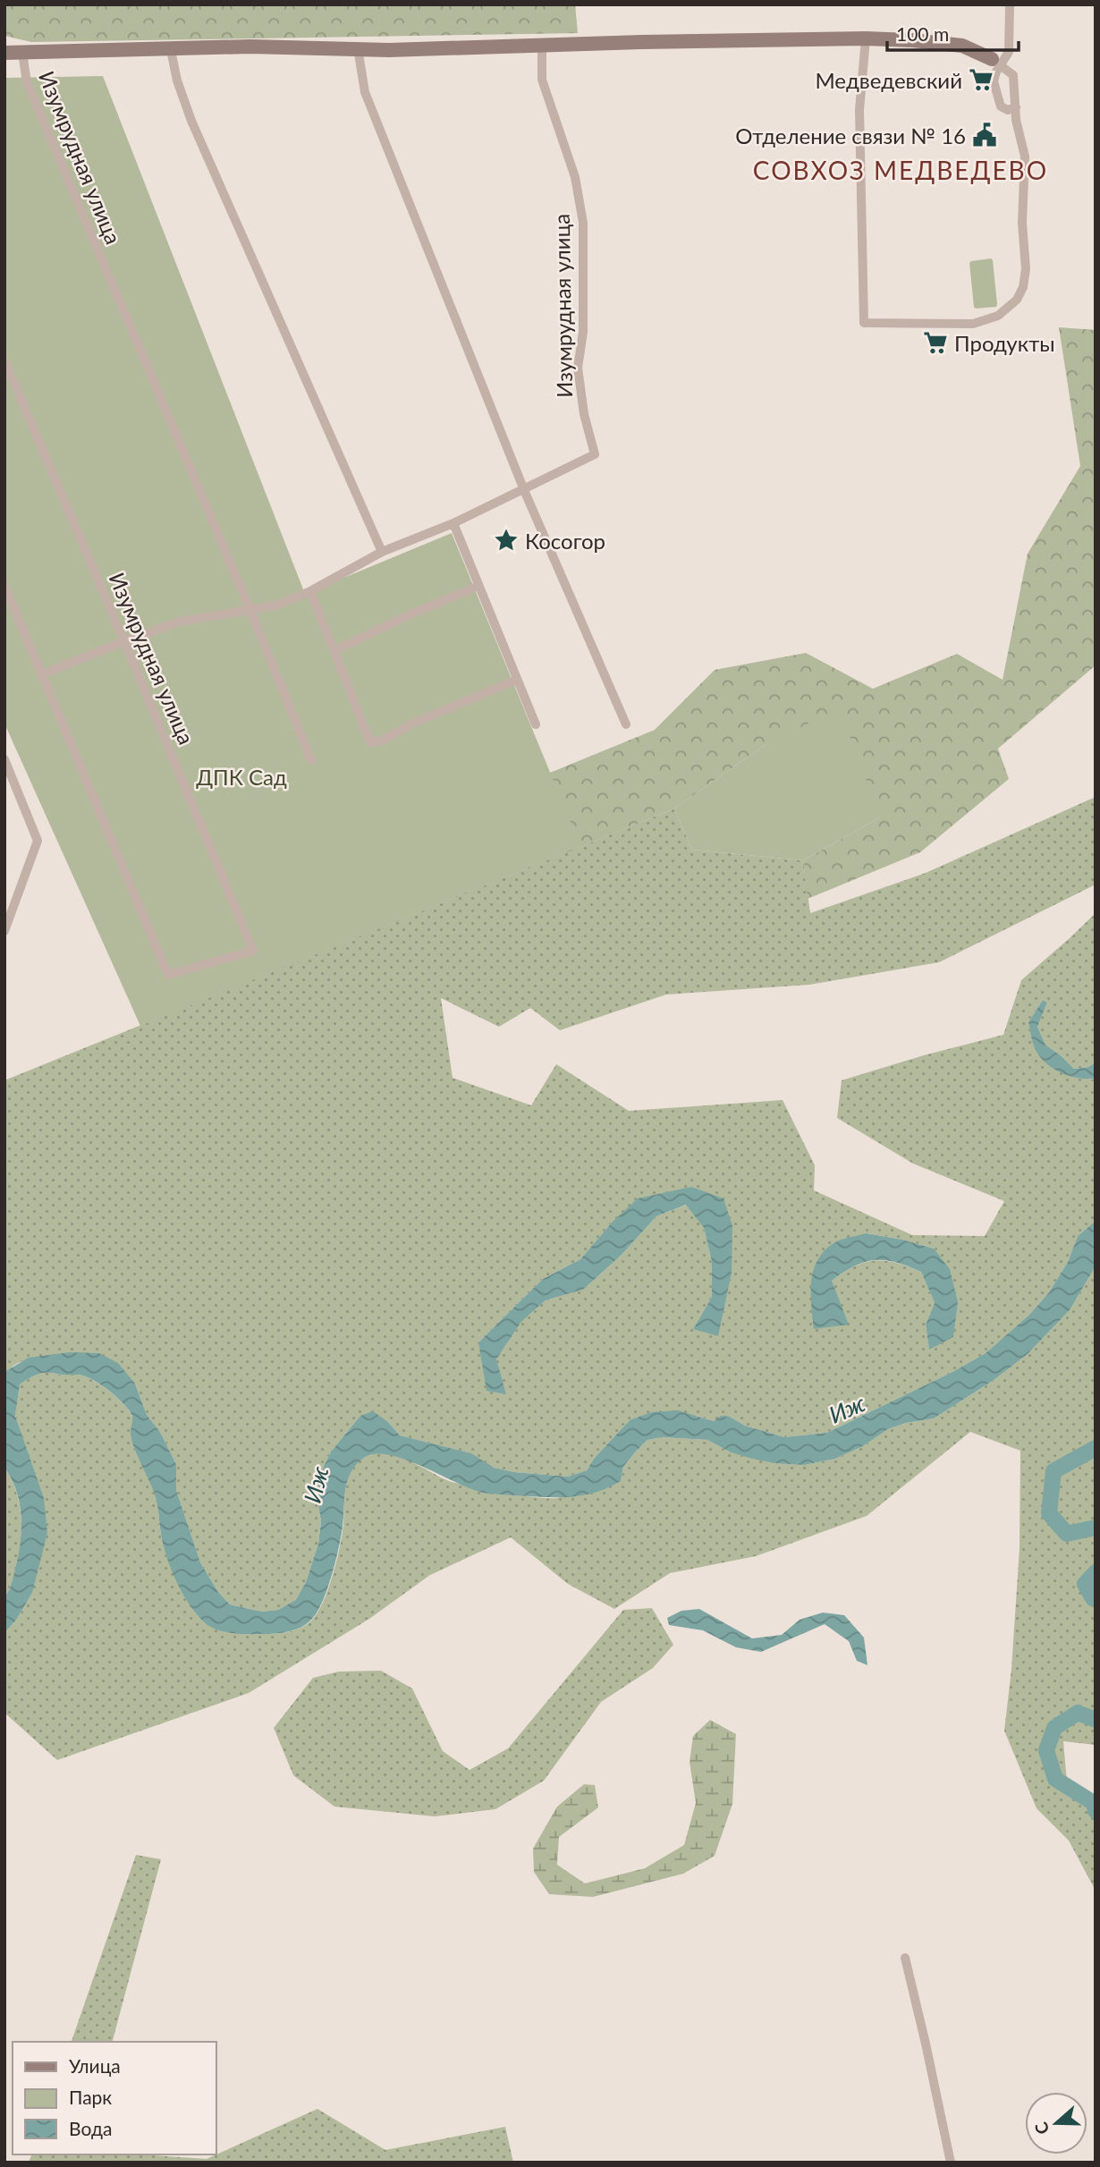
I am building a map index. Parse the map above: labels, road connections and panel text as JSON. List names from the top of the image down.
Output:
{
  "streets": {
    "street": ["Изумрудная улица"]
  },
  "districts": ["СОВХОЗ МЕДВЕДЕВО"],
  "water": ["Иж"],
  "parks": ["ДПК Сад"],
  "places": {
    "supermarket": ["Медведевский", "Продукты"],
    "public building": ["Отделение связи № 16"],
    "place": ["Косогор"]
  },
  "legend": ["Улица", "Парк", "Вода"],
  "scale_bar": "100 m",
  "north": "left"
}
